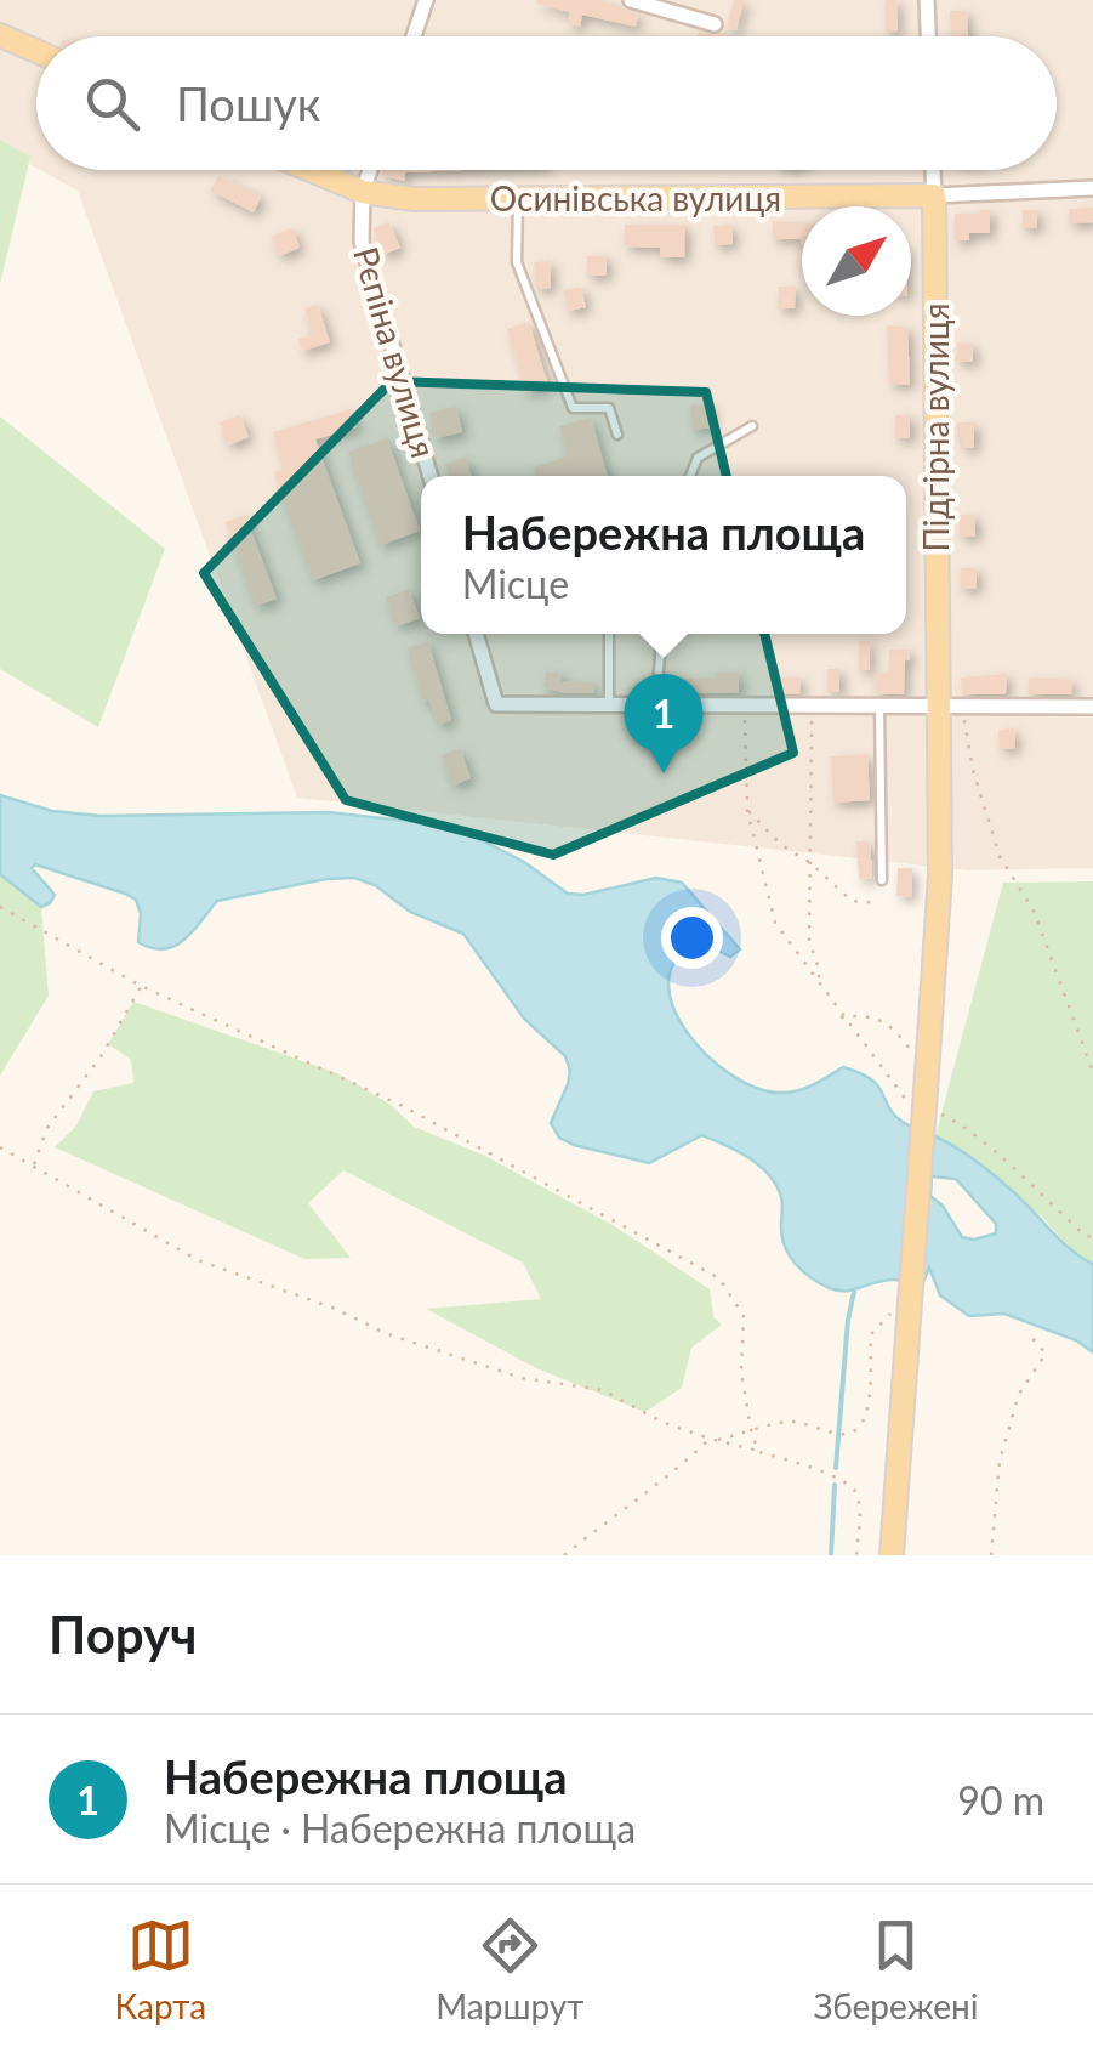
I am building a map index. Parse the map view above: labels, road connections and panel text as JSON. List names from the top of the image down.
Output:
{
  "streets": {
    "main road": ["Осинівська вулиця", "Підгірна вулиця"],
    "street": ["Рєпіна вулиця"]
  },
  "crossings": [
    ["Осинівська вулиця", "Рєпіна вулиця"],
    ["Осинівська вулиця", "Підгірна вулиця"]
  ],
  "north": "top right",
  "page": {
    "search": "Пошук",
    "popup": ["Набережна площа", "Місце"],
    "pins": "1",
    "heading": "Поруч",
    "list": [
      {
        "mark": "1",
        "name": "Набережна площа",
        "note": "Місце · Набережна площа",
        "value": "90 m"
      }
    ],
    "nav": ["Карта", "Маршрут", "Збережені"]
  }
}
